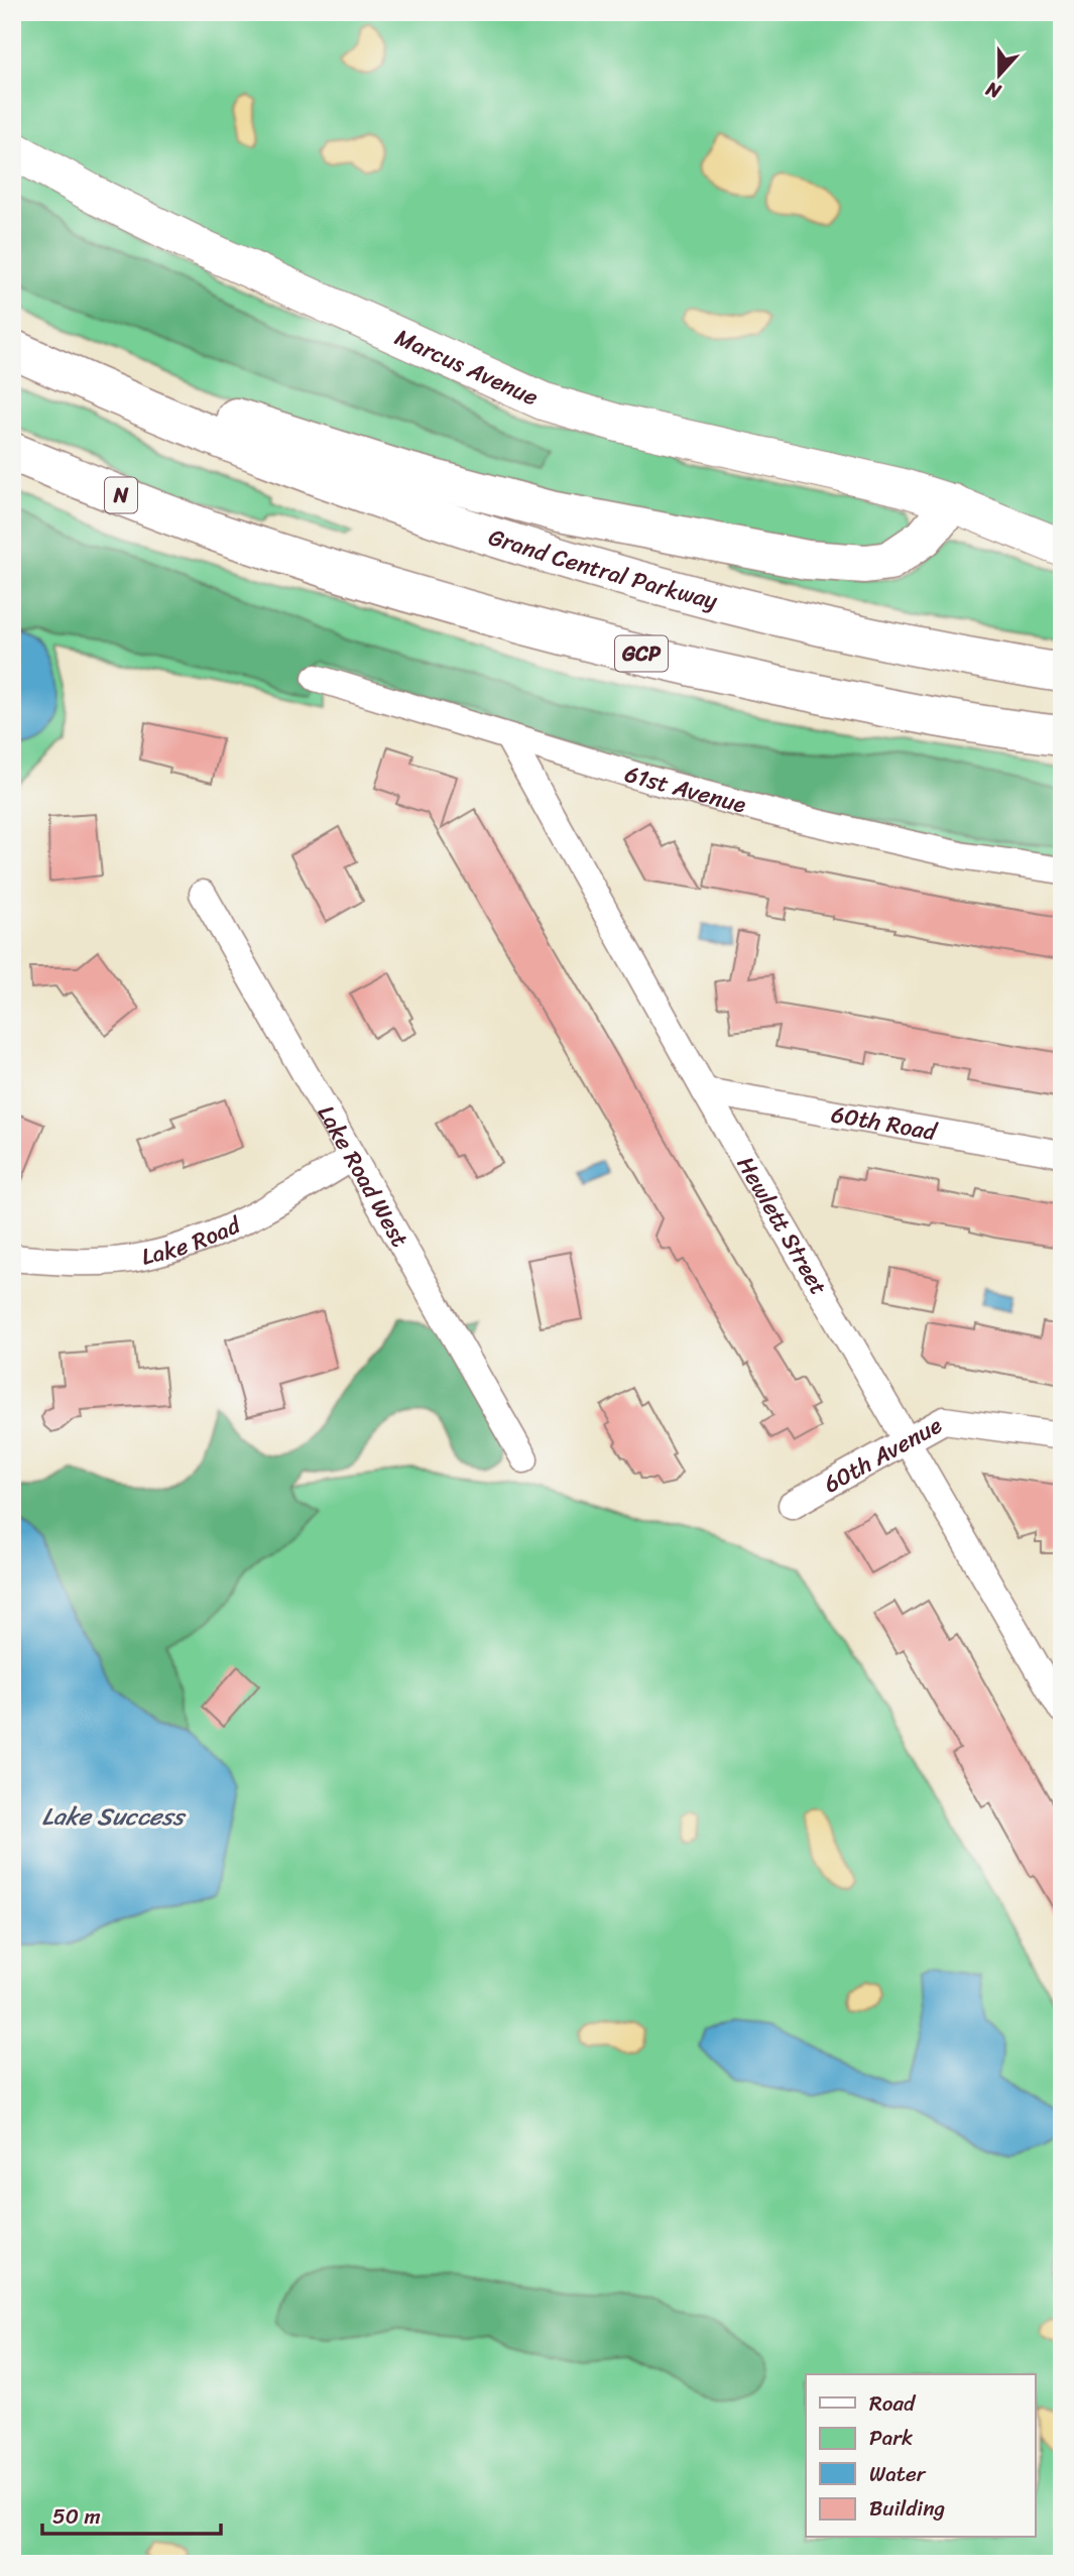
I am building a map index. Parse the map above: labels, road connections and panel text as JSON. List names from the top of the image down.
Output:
{
  "streets": {
    "highway": ["N", "Grand Central Parkway", "GCP"],
    "main road": ["Marcus Avenue"],
    "street": [
      "61st Avenue",
      "60th Road",
      "Lake Road West",
      "Hewlett Street",
      "Lake Road",
      "60th Avenue"
    ]
  },
  "crossings": [
    ["N", "GCP"],
    ["61st Avenue", "Hewlett Street"],
    ["60th Road", "Hewlett Street"],
    ["Lake Road West", "Lake Road"],
    ["Hewlett Street", "60th Avenue"]
  ],
  "water": ["Lake Success"],
  "legend": [
    "Road",
    "Park",
    "Water",
    "Building"
  ],
  "scale_bar": "50 m",
  "north": "bottom"
}
